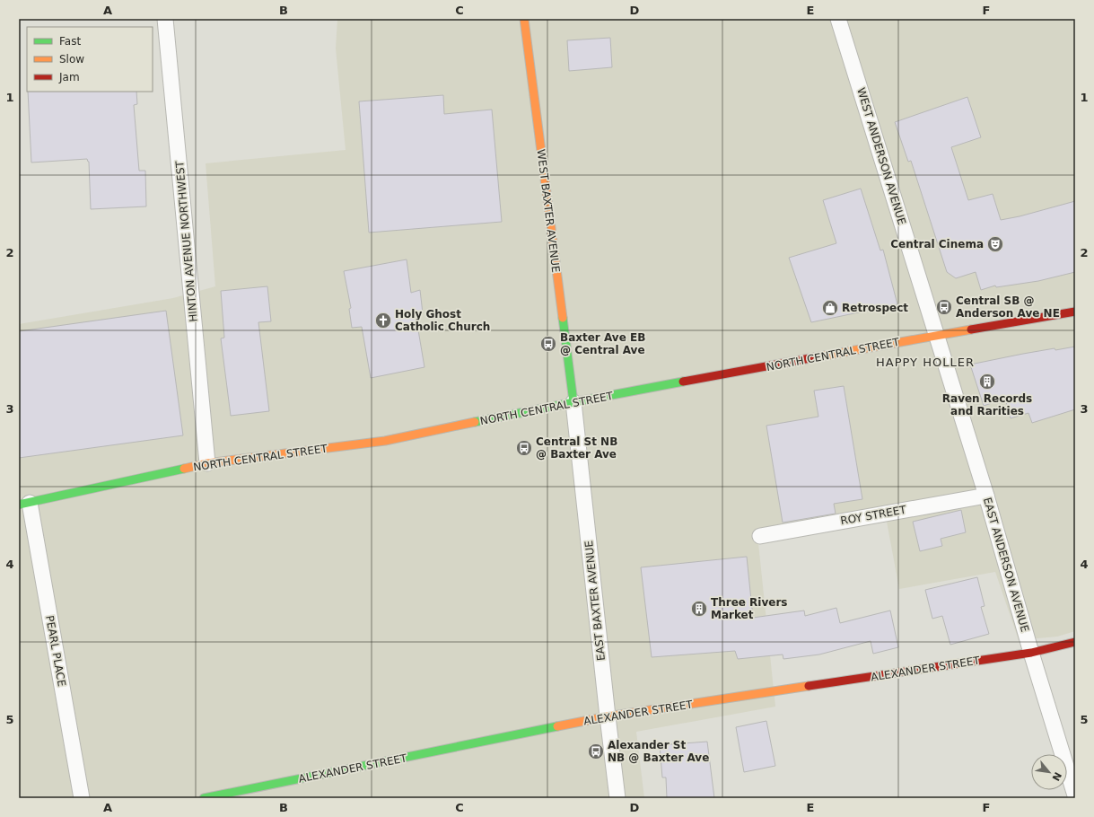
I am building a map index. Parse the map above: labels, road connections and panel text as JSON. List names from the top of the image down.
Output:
{
  "streets": {
    "street": [
      "WEST ANDERSON AVENUE",
      "WEST BAXTER AVENUE",
      "HINTON AVENUE NORTHWEST",
      "NORTH CENTRAL STREET",
      "ROY STREET",
      "EAST ANDERSON AVENUE",
      "EAST BAXTER AVENUE",
      "PEARL PLACE",
      "ALEXANDER STREET"
    ]
  },
  "crossings": [
    ["WEST ANDERSON AVENUE", "NORTH CENTRAL STREET"],
    ["WEST ANDERSON AVENUE", "EAST ANDERSON AVENUE"],
    ["WEST BAXTER AVENUE", "NORTH CENTRAL STREET"],
    ["WEST BAXTER AVENUE", "EAST BAXTER AVENUE"],
    ["HINTON AVENUE NORTHWEST", "NORTH CENTRAL STREET"],
    ["NORTH CENTRAL STREET", "EAST ANDERSON AVENUE"],
    ["NORTH CENTRAL STREET", "EAST BAXTER AVENUE"],
    ["NORTH CENTRAL STREET", "PEARL PLACE"],
    ["ROY STREET", "EAST ANDERSON AVENUE"],
    ["EAST ANDERSON AVENUE", "ALEXANDER STREET"],
    ["EAST BAXTER AVENUE", "ALEXANDER STREET"]
  ],
  "districts": ["HAPPY HOLLER"],
  "places": {
    "theatre": ["Central Cinema"],
    "bus stop": [
      "Central SB @ Anderson Ave NE",
      "Baxter Ave EB @ Central Ave",
      "Central St NB @ Baxter Ave",
      "Alexander St NB @ Baxter Ave"
    ],
    "shop": ["Retrospect"],
    "church": ["Holy Ghost Catholic Church"],
    "building": ["Raven Records and Rarities", "Three Rivers Market"]
  },
  "legend": ["Fast", "Slow", "Jam"],
  "north": "bottom right",
  "grid": {
    "columns": [
      "A",
      "B",
      "C",
      "D",
      "E",
      "F"
    ],
    "rows": [
      "1",
      "2",
      "3",
      "4",
      "5"
    ]
  }
}
